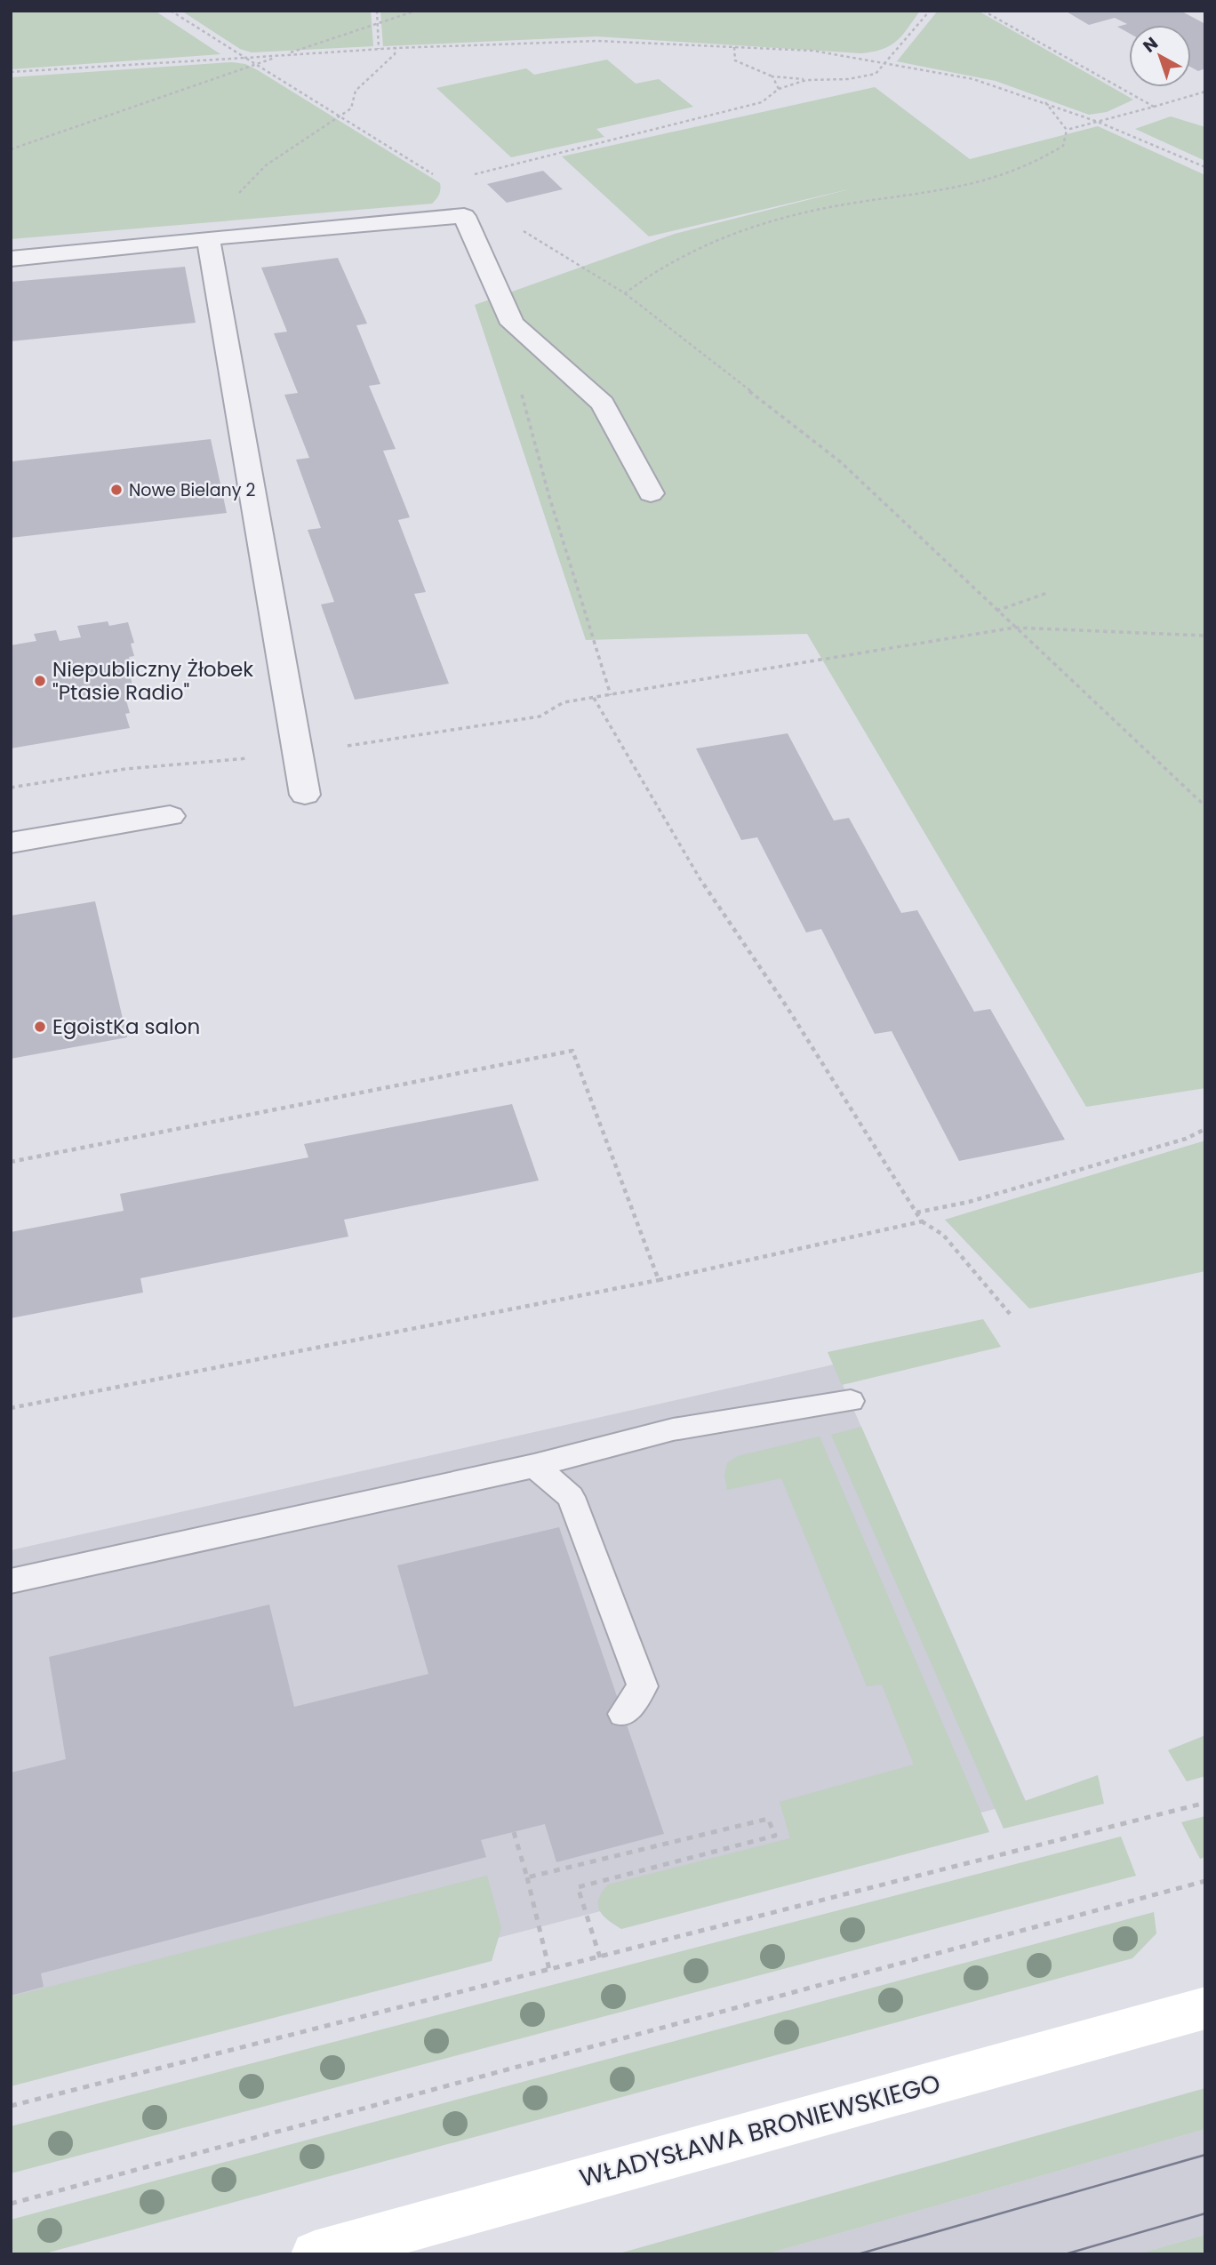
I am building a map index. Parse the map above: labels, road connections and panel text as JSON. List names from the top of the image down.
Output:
{
  "streets": {
    "main road": ["WŁADYSŁAWA BRONIEWSKIEGO"]
  },
  "places": ["Nowe Bielany 2", "Niepubliczny Żłobek \"Ptasie Radio\"", "EgoistKa salon"],
  "north": "top left"
}
